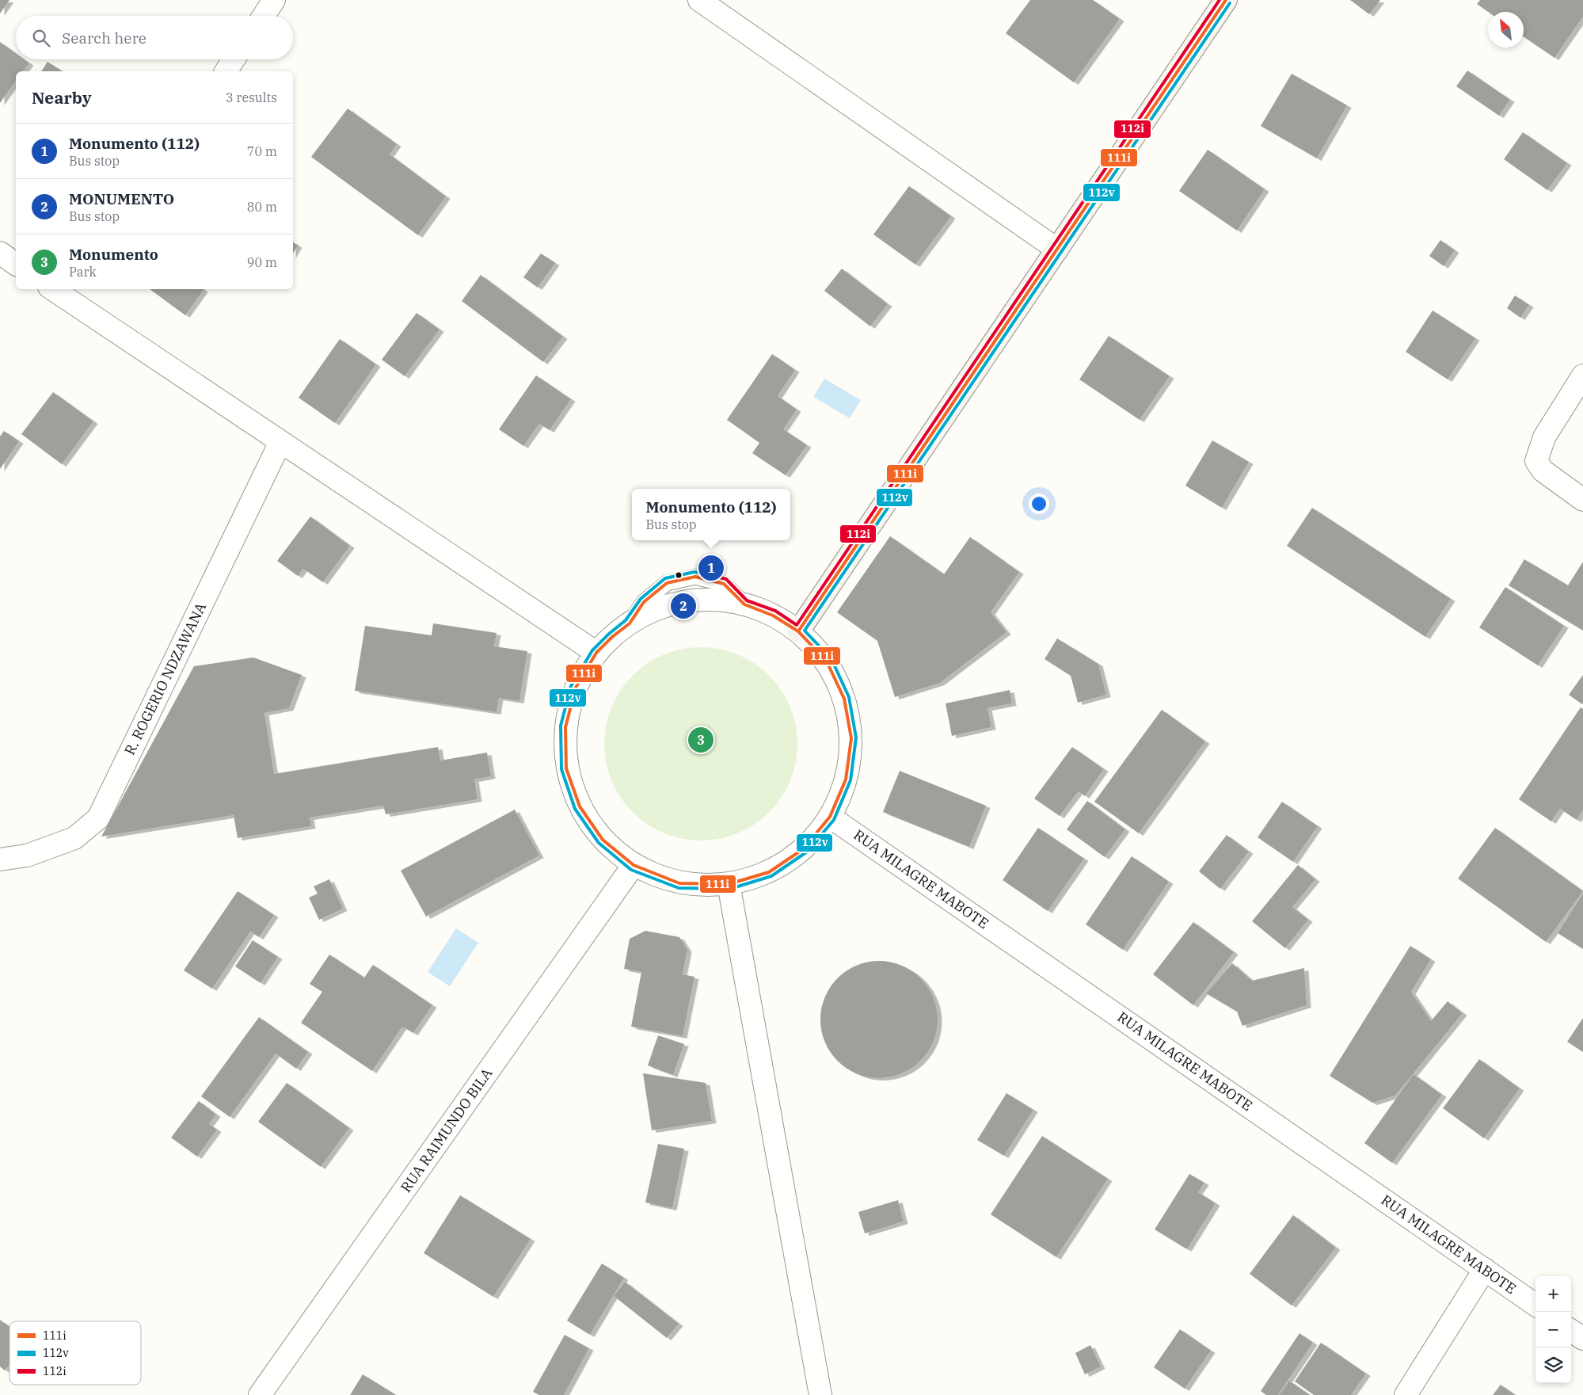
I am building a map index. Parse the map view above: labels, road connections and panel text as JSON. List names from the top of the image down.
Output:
{
  "streets": {
    "street": ["R. ROGERIO NDZAWANA", "RUA MILAGRE MABOTE", "RUA RAIMUNDO BILA"]
  },
  "lines": ["transit line 111i", "transit line 112i", "transit line 112v"],
  "legend": ["111i", "112v", "112i"],
  "north": "top left",
  "page": {
    "search": "Search here",
    "heading": ["Nearby", "3 results"],
    "list": [
      {
        "mark": "1",
        "name": "Monumento (112)",
        "note": "Bus stop",
        "value": "70 m"
      },
      {
        "mark": "2",
        "name": "MONUMENTO",
        "note": "Bus stop",
        "value": "80 m"
      },
      {
        "mark": "3",
        "name": "Monumento",
        "note": "Park",
        "value": "90 m"
      }
    ],
    "popup": ["Monumento (112)", "Bus stop"],
    "pins": ["1", "2", "3"],
    "map_buttons": ["+", "−"]
  }
}
